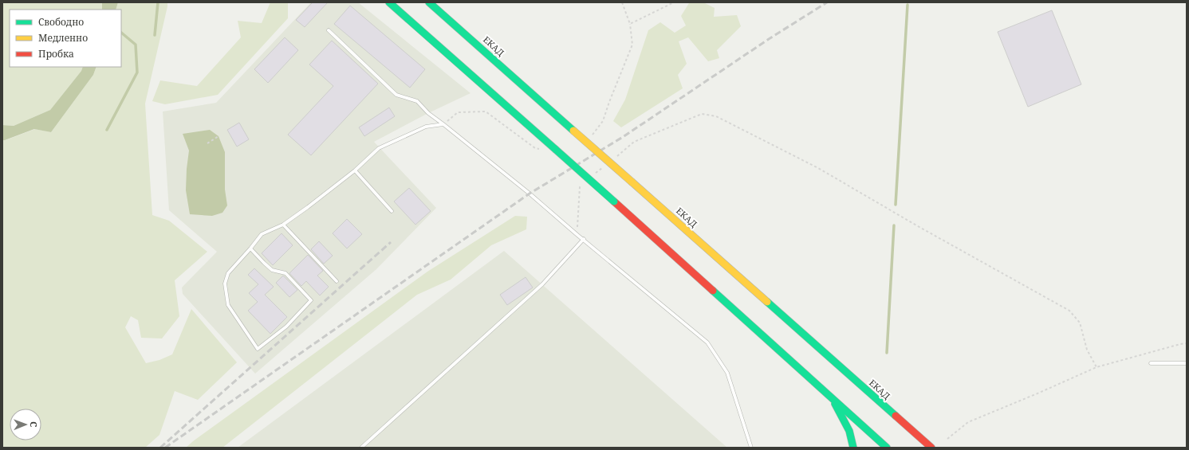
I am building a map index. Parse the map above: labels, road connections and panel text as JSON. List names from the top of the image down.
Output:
{
  "streets": {
    "main road": ["ЕКАД"]
  },
  "legend": ["Свободно", "Медленно", "Пробка"],
  "north": "right"
}
